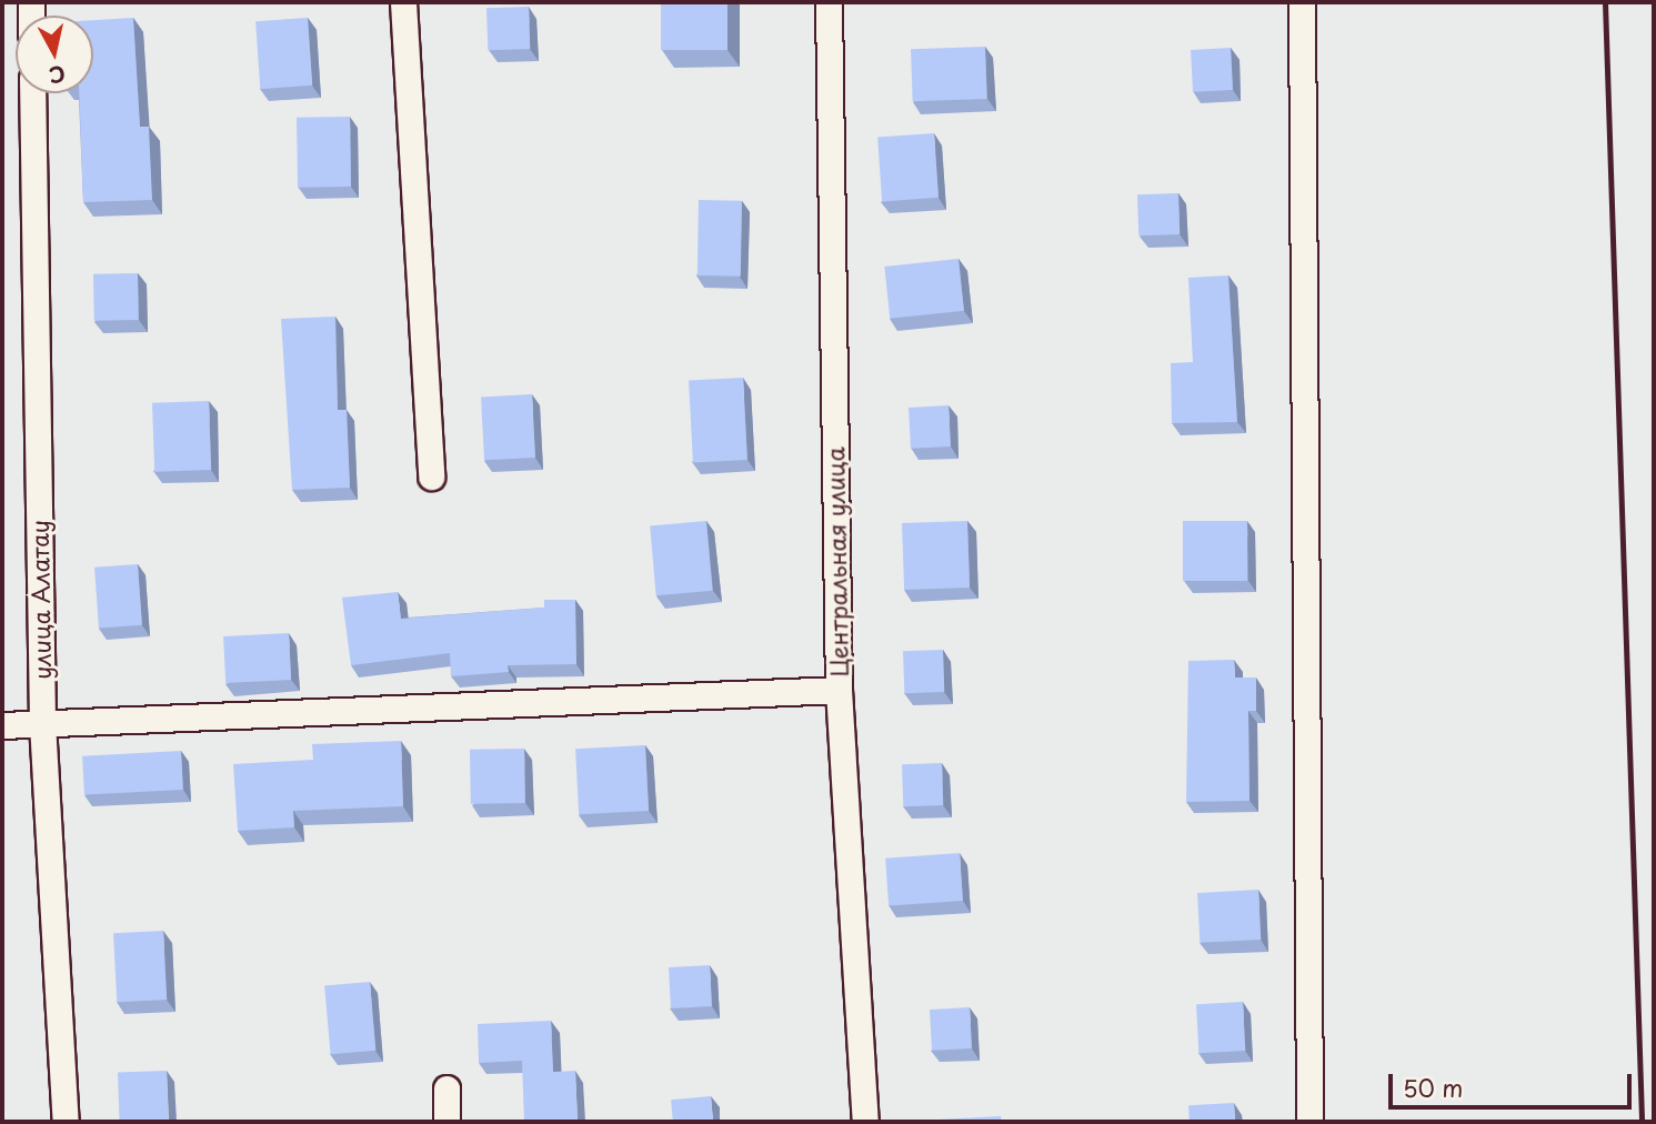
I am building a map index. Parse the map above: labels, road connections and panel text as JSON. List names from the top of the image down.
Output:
{
  "streets": {
    "street": ["Центральная улица", "улица Алатау"]
  },
  "scale_bar": "50 m",
  "north": "bottom"
}
